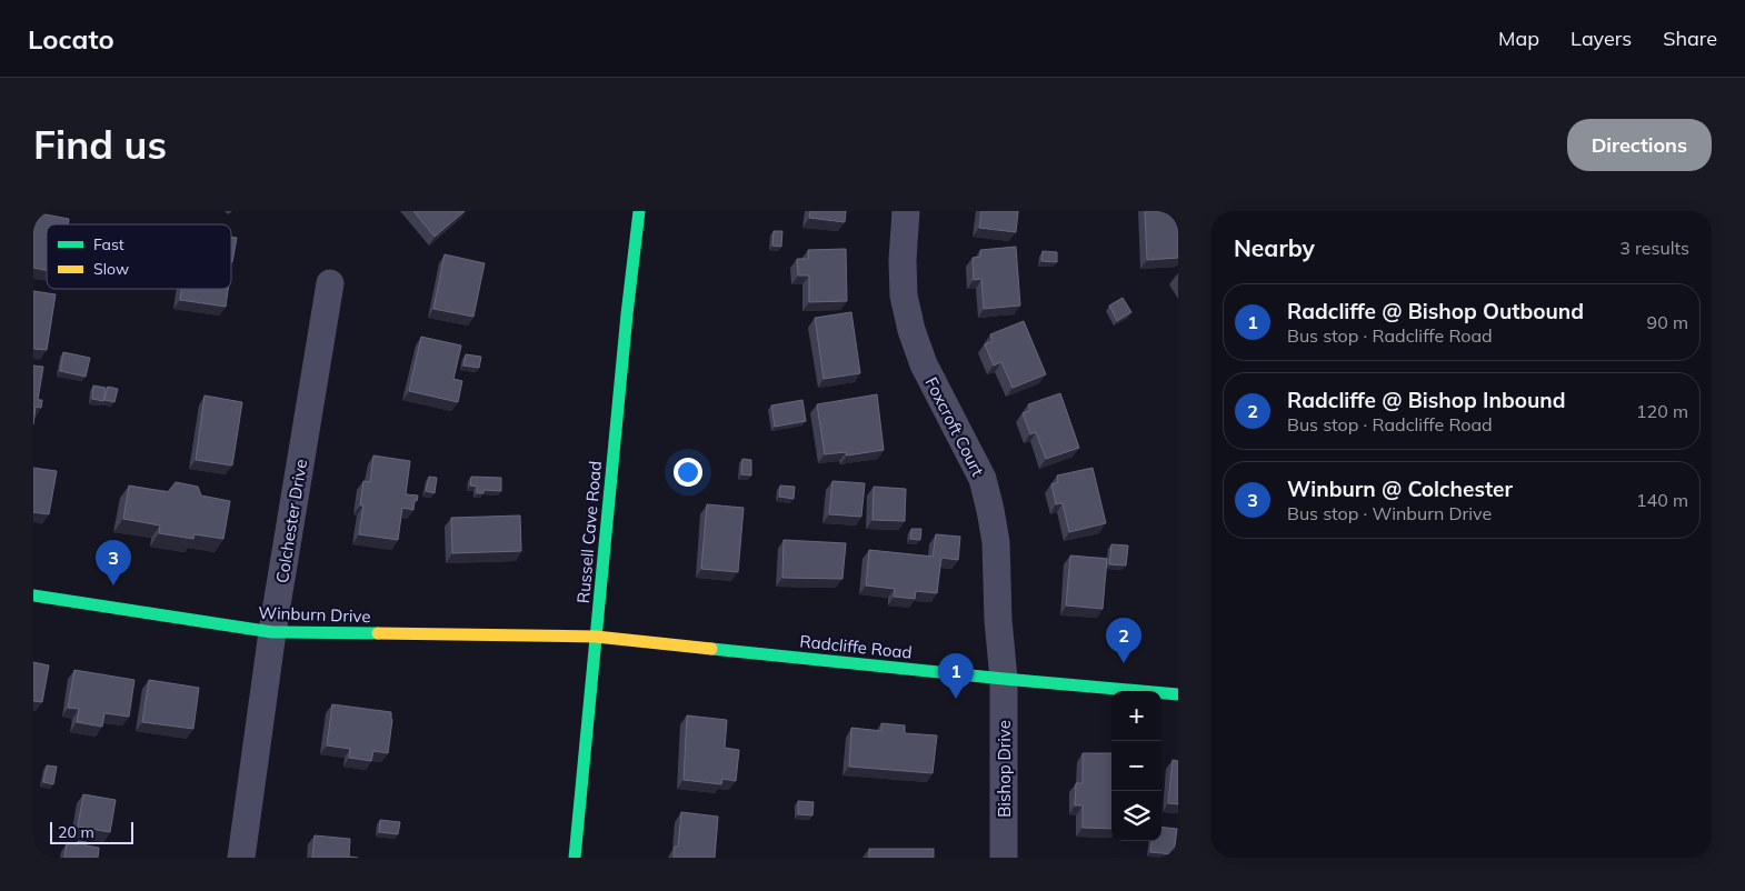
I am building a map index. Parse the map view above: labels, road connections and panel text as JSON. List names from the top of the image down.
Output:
{
  "streets": {
    "street": [
      "Foxcroft Court",
      "Colchester Drive",
      "Russell Cave Road",
      "Winburn Drive",
      "Radcliffe Road",
      "Bishop Drive"
    ]
  },
  "crossings": [
    ["Foxcroft Court", "Radcliffe Road"],
    ["Foxcroft Court", "Bishop Drive"],
    ["Colchester Drive", "Winburn Drive"],
    ["Russell Cave Road", "Winburn Drive"],
    ["Russell Cave Road", "Radcliffe Road"],
    ["Winburn Drive", "Radcliffe Road"],
    ["Radcliffe Road", "Bishop Drive"]
  ],
  "legend": ["Fast", "Slow"],
  "scale_bar": "20 m",
  "page": {
    "header": "Locato",
    "nav": ["Map", "Layers", "Share"],
    "buttons": "Directions",
    "title": "Find us",
    "heading": ["Nearby", "3 results"],
    "list": [
      {
        "mark": "1",
        "name": "Radcliffe @ Bishop Outbound",
        "note": "Bus stop · Radcliffe Road",
        "value": "90 m"
      },
      {
        "mark": "2",
        "name": "Radcliffe @ Bishop Inbound",
        "note": "Bus stop · Radcliffe Road",
        "value": "120 m"
      },
      {
        "mark": "3",
        "name": "Winburn @ Colchester",
        "note": "Bus stop · Winburn Drive",
        "value": "140 m"
      }
    ],
    "pins": ["3", "2", "1"],
    "map_buttons": ["+", "−"],
    "scale": "20 m"
  }
}
